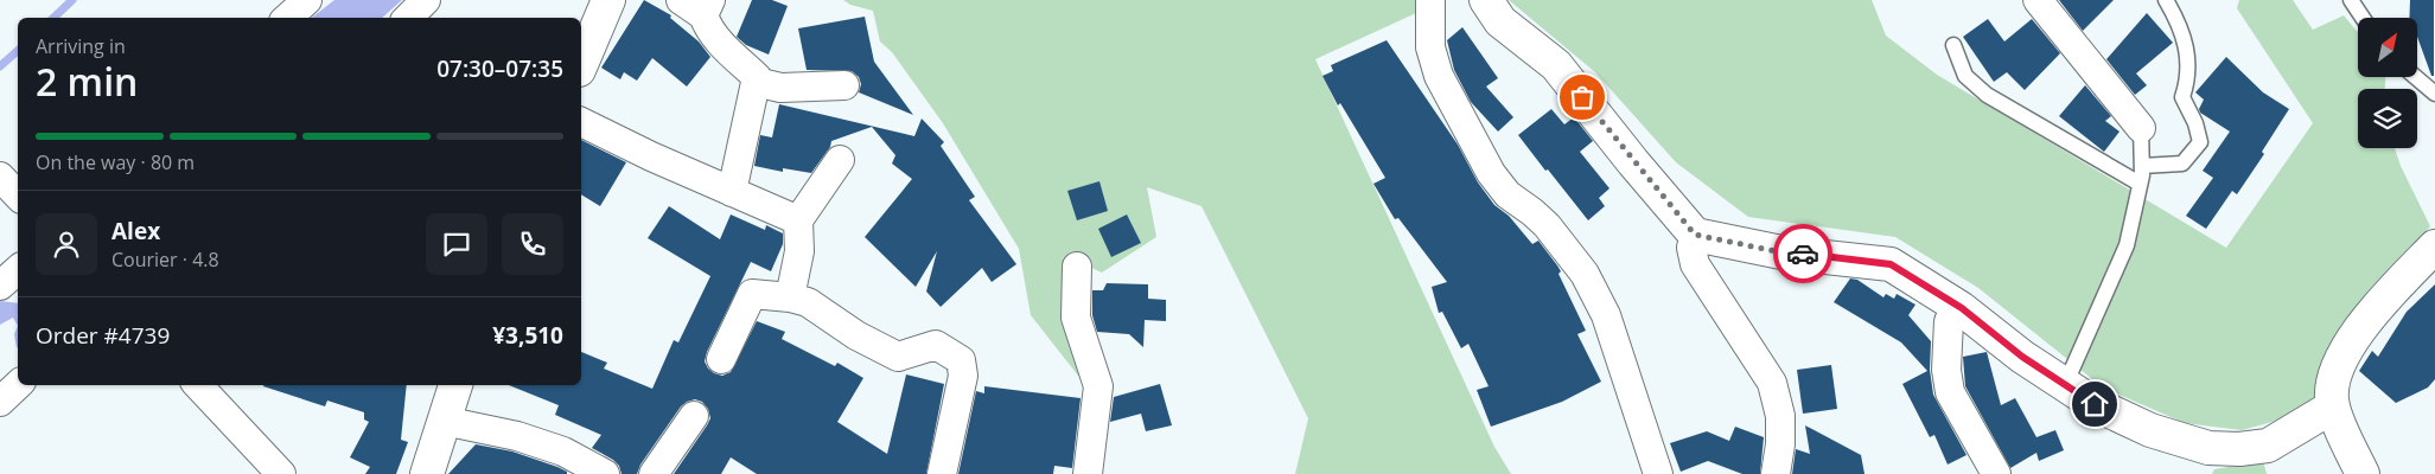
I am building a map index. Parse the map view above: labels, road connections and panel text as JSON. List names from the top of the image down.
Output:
{
  "north": "top right",
  "page": {
    "heading": ["2 min", "Arriving in", "07:30–07:35"],
    "panel": [
      "Alex",
      "Courier · 4.8",
      "Order #4739",
      "¥3,510"
    ],
    "bar": "On the way · 80 m"
  }
}
